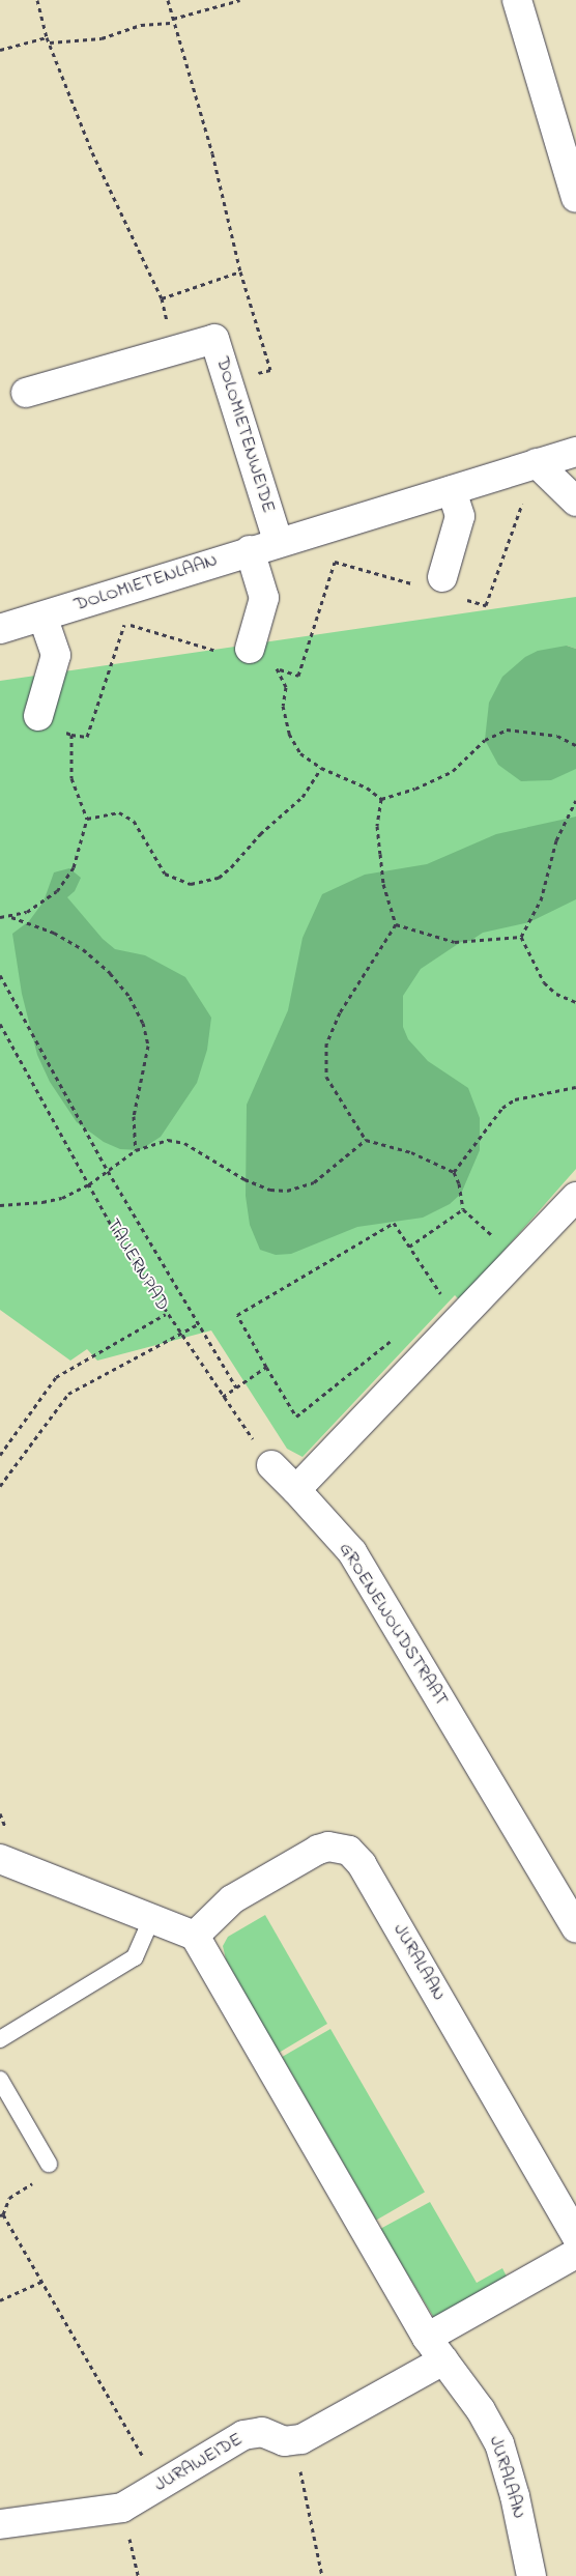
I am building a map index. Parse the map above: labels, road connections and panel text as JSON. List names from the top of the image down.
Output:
{
  "streets": {
    "street": [
      "DOLOMIETENWEIDE",
      "DOLOMIETENLAAN",
      "GROENEWOUDSTRAAT",
      "JURALAAN",
      "JURAWEIDE"
    ],
    "path": ["TAUERNPAD"]
  },
  "crossings": [
    ["DOLOMIETENWEIDE", "DOLOMIETENLAAN"]
  ]
}
